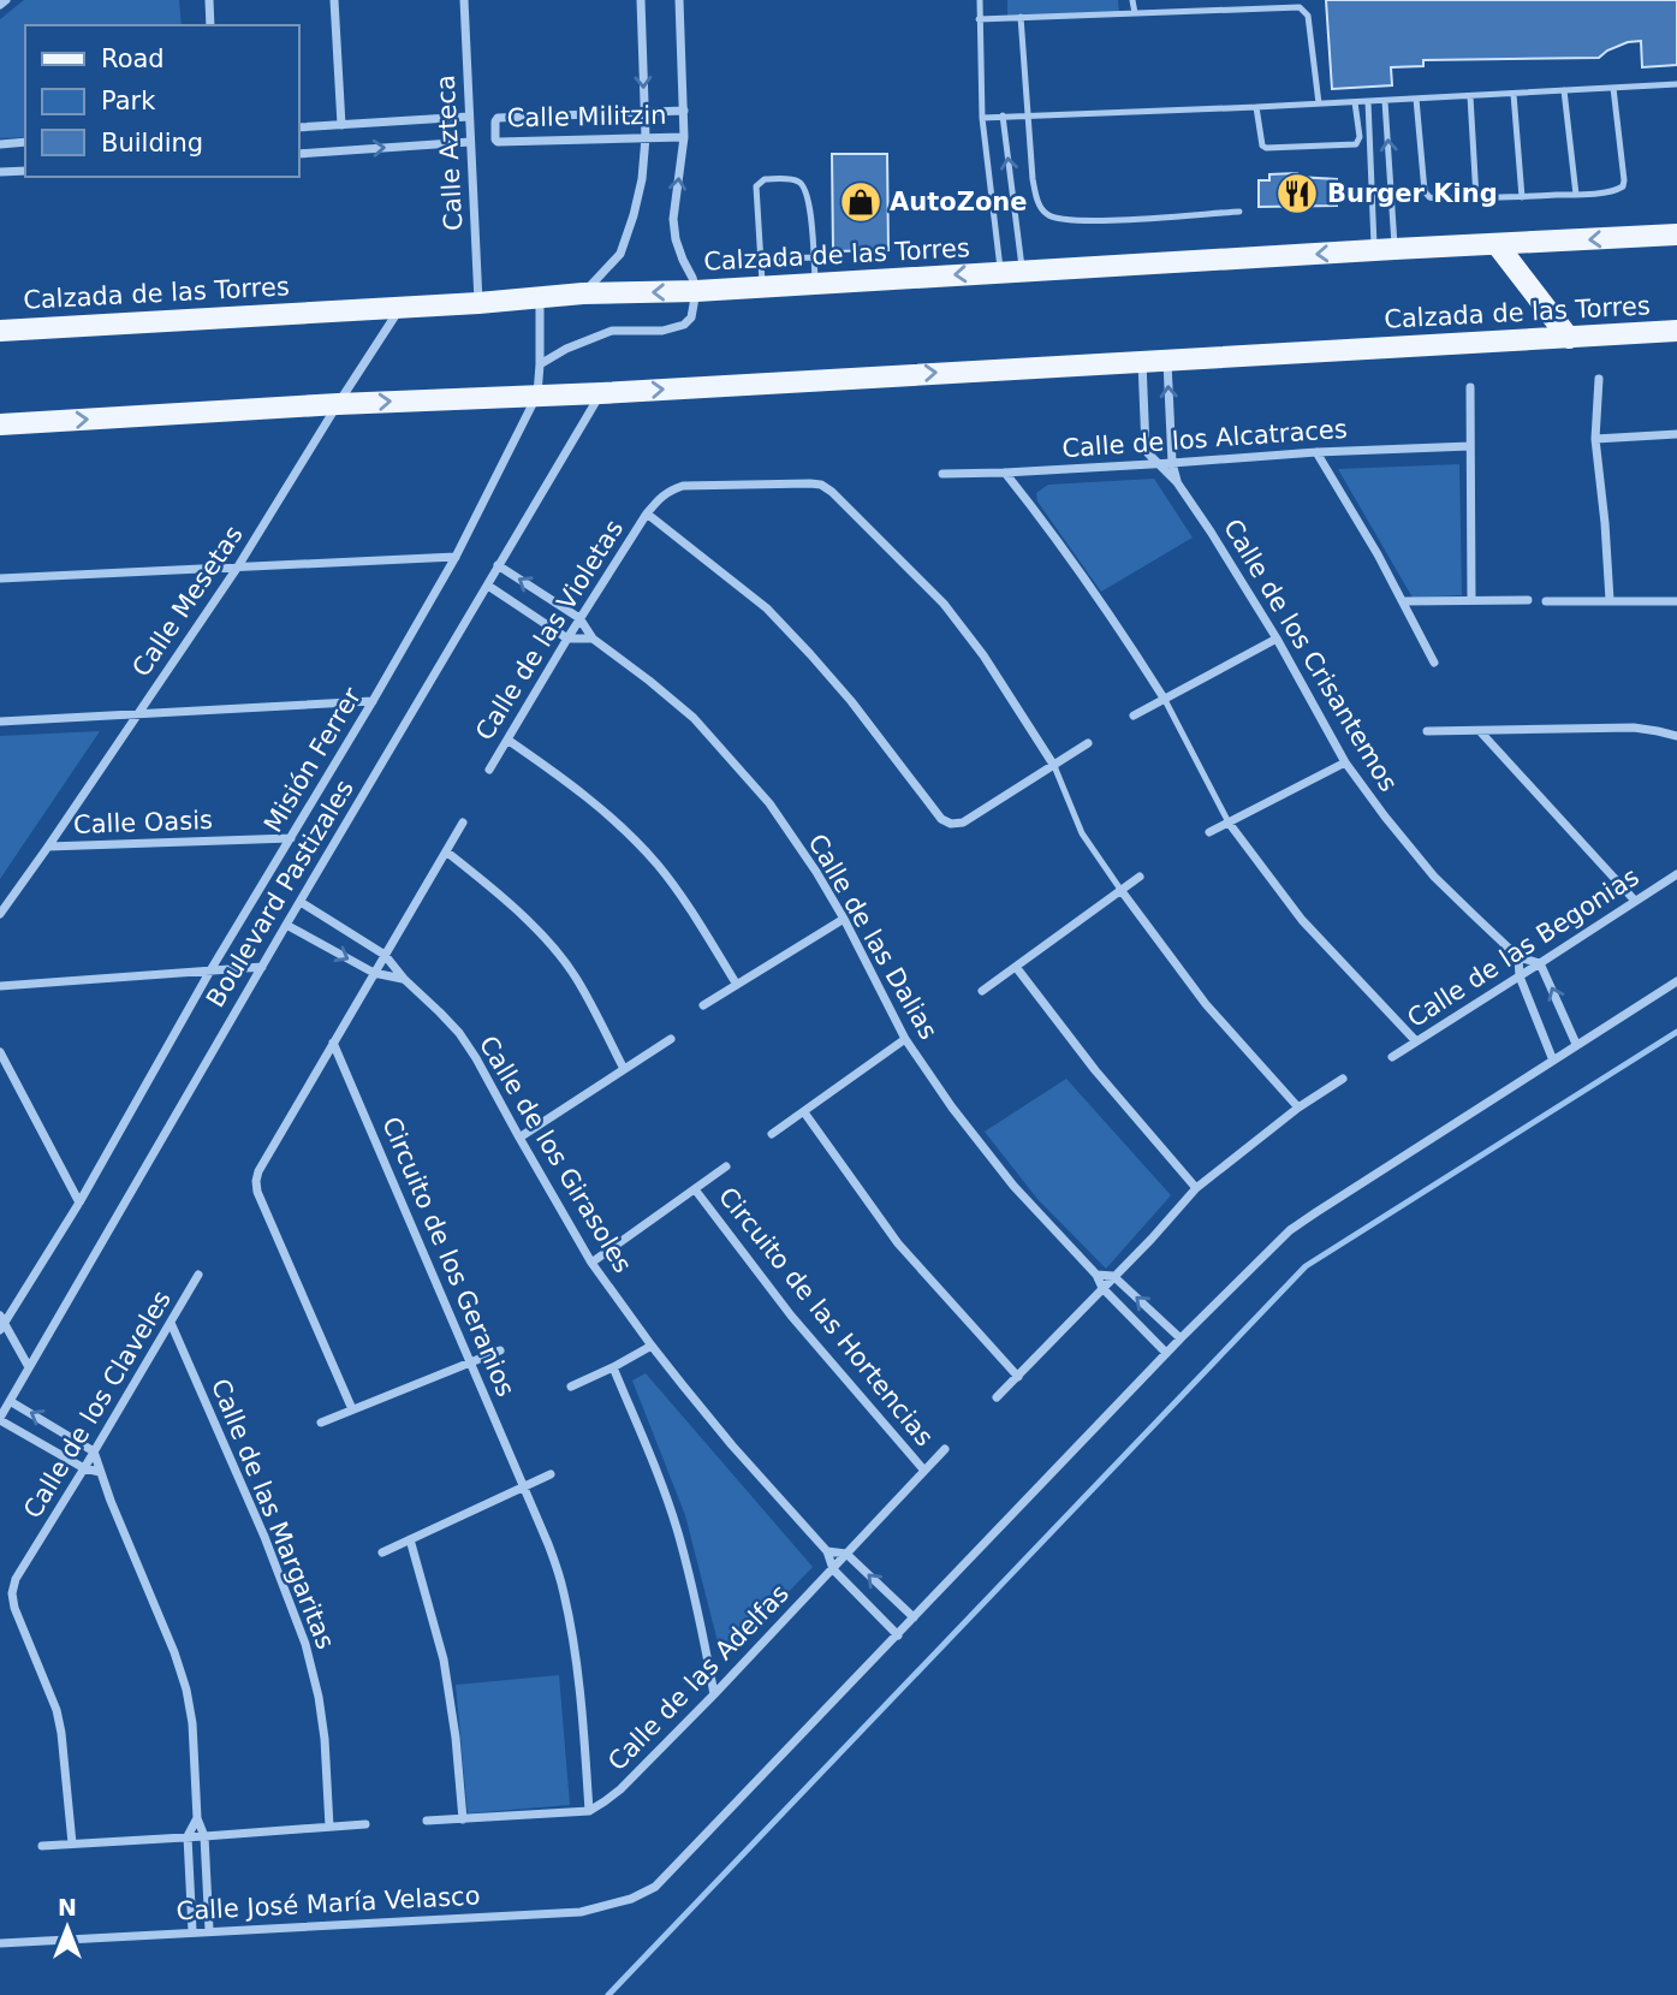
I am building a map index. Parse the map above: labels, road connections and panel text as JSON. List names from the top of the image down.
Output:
{
  "streets": {
    "main road": ["Calzada de las Torres"],
    "street": [
      "Calle Militzin",
      "Calle Azteca",
      "Calle de los Alcatraces",
      "Calle Mesetas",
      "Calle de las Violetas",
      "Calle de los Crisantemos",
      "Misión Ferrer",
      "Calle Oasis",
      "Boulevard Pastizales",
      "Calle de las Dalias",
      "Calle de las Begonias",
      "Calle de los Girasoles",
      "Circuito de los Geranios",
      "Circuito de las Hortencias",
      "Calle de los Claveles",
      "Calle de las Margaritas",
      "Calle de las Adelfas",
      "Calle José María Velasco"
    ]
  },
  "crossings": [
    ["Calle Azteca", "Calzada de las Torres"],
    ["Calzada de las Torres", "Calle Mesetas"],
    ["Calzada de las Torres", "Calle de los Crisantemos"],
    ["Calzada de las Torres", "Misión Ferrer"],
    ["Calzada de las Torres", "Boulevard Pastizales"],
    ["Calle de los Alcatraces", "Calle de los Crisantemos"],
    ["Calle Mesetas", "Calle Oasis"],
    ["Calle de las Violetas", "Calle de las Dalias"],
    ["Calle de los Crisantemos", "Calle de las Begonias"],
    ["Misión Ferrer", "Calle Oasis"],
    ["Boulevard Pastizales", "Calle de las Dalias"],
    ["Boulevard Pastizales", "Calle de los Girasoles"],
    ["Calle de los Girasoles", "Circuito de las Hortencias"],
    ["Calle de los Girasoles", "Calle de las Adelfas"],
    ["Calle de los Girasoles", "Calle José María Velasco"],
    ["Circuito de los Geranios", "Calle de las Adelfas"],
    ["Circuito de las Hortencias", "Calle de las Adelfas"],
    ["Calle de los Claveles", "Calle de las Margaritas"]
  ],
  "places": {
    "restaurant": ["Burger King"],
    "shop": ["AutoZone"]
  },
  "legend": ["Road", "Park", "Building"],
  "north": "top"
}
